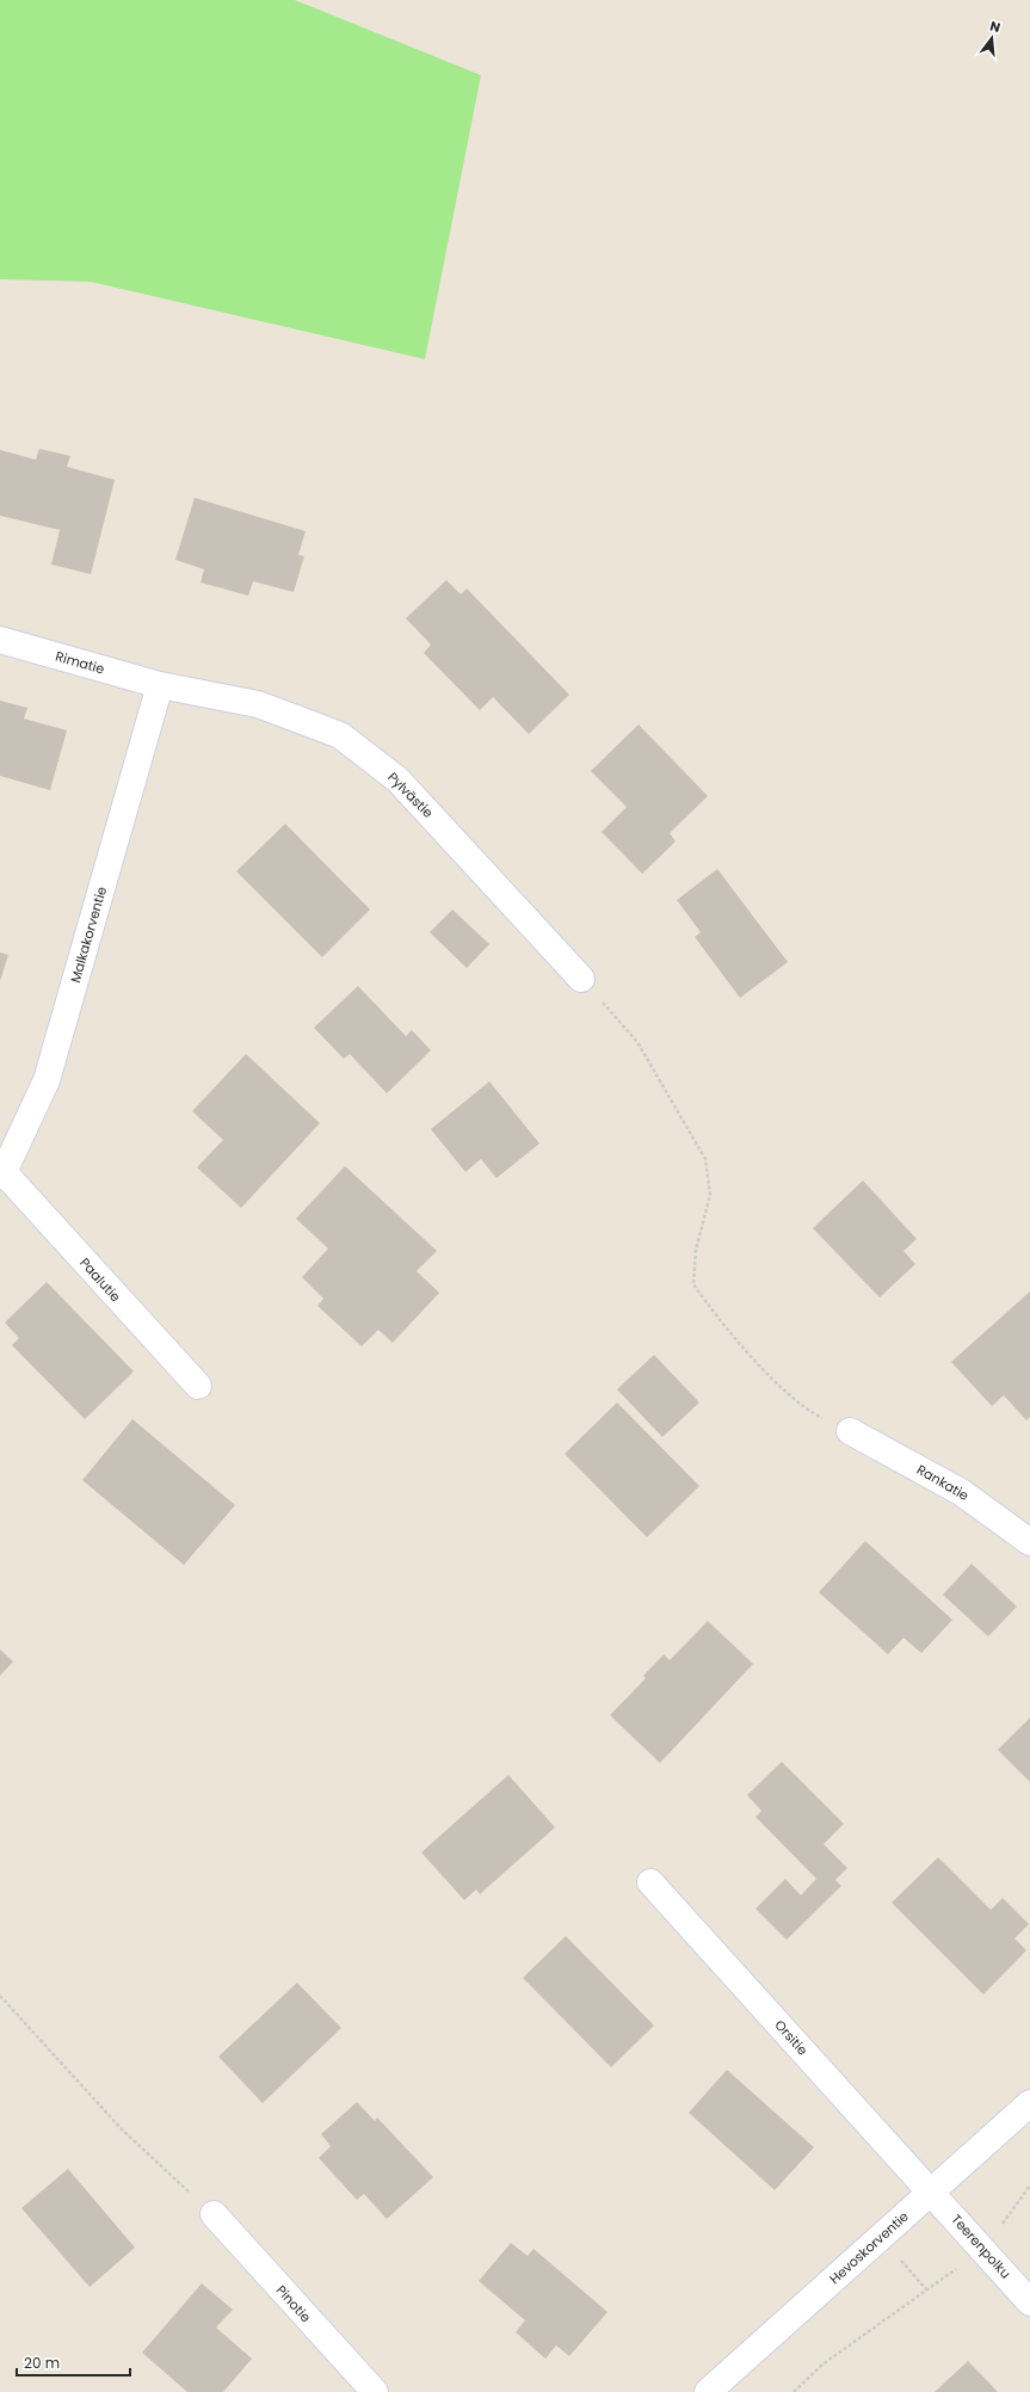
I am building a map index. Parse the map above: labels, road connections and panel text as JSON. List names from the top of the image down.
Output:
{
  "streets": {
    "street": [
      "Rimatie",
      "Pylvästie",
      "Malkakorventie",
      "Paalutie",
      "Rankatie",
      "Orsitie",
      "Teerenpolku",
      "Hevoskorventie",
      "Pinotie"
    ]
  },
  "crossings": [
    ["Rimatie", "Pylvästie"],
    ["Rimatie", "Malkakorventie"],
    ["Pylvästie", "Malkakorventie"],
    ["Malkakorventie", "Paalutie"],
    ["Orsitie", "Teerenpolku"],
    ["Orsitie", "Hevoskorventie"],
    ["Teerenpolku", "Hevoskorventie"]
  ],
  "scale_bar": "20 m",
  "north": "top"
}
